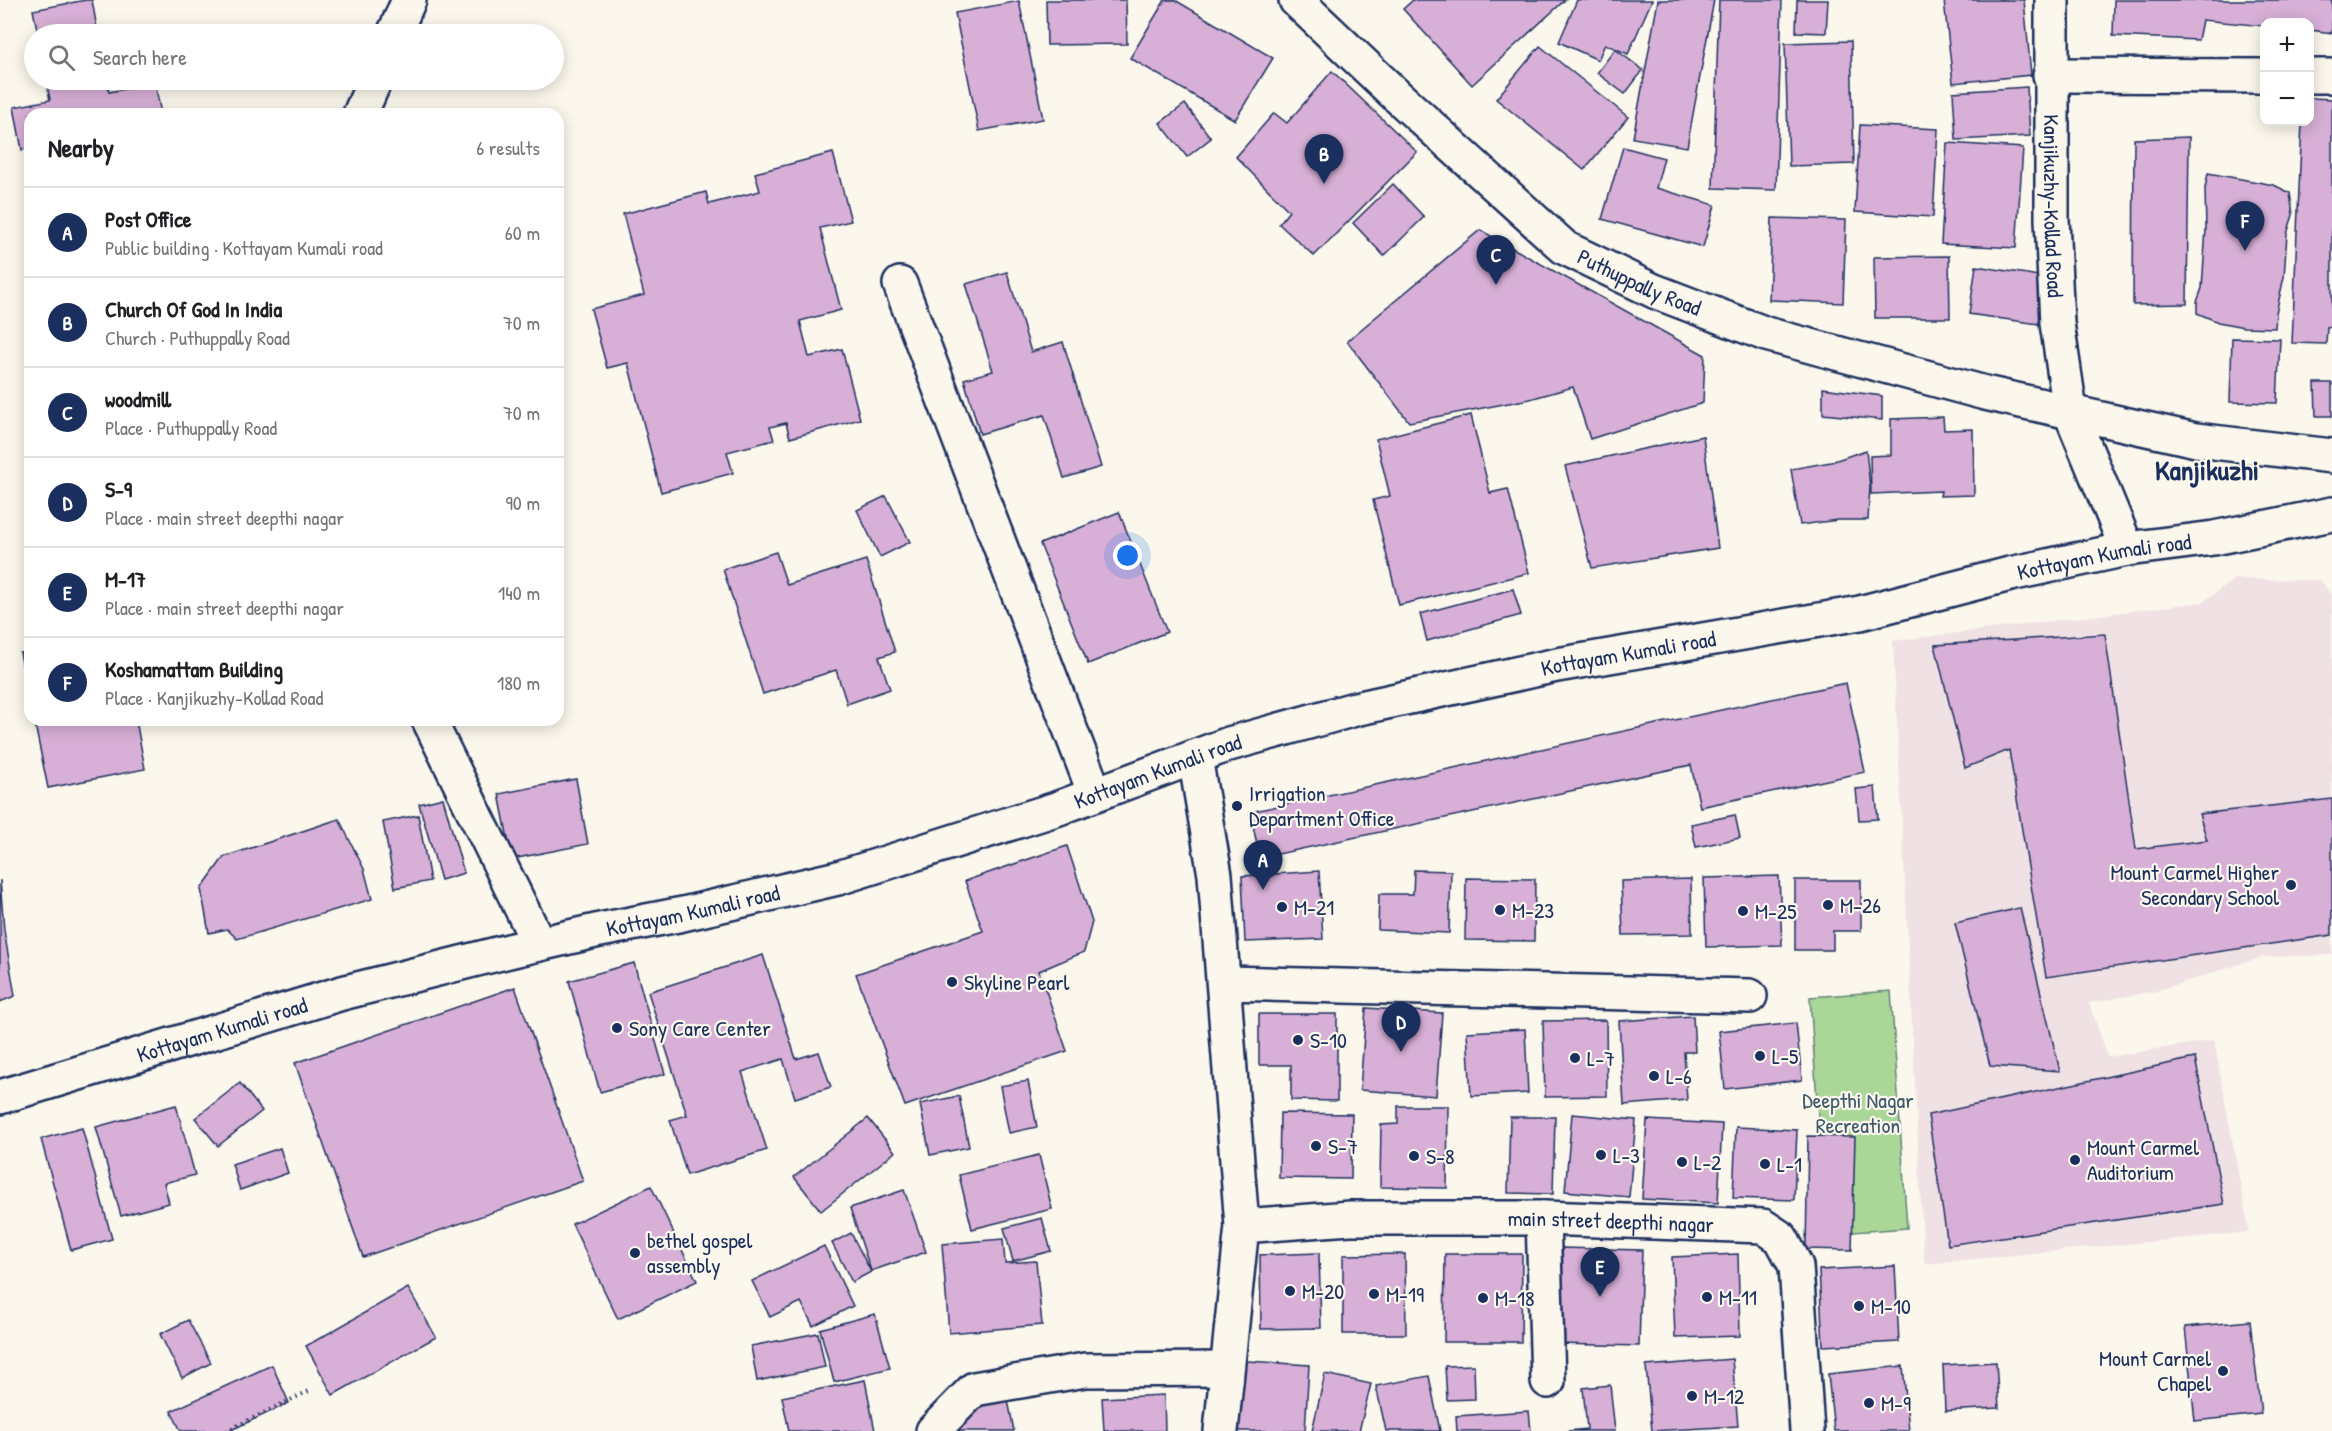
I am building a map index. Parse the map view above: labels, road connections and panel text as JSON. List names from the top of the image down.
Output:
{
  "streets": {
    "main road": [
      "Kanjikuzhy-Kollad Road",
      "Puthuppally Road",
      "Kottayam Kumali road",
      "main street deepthi nagar"
    ]
  },
  "crossings": [
    ["Kanjikuzhy-Kollad Road", "Puthuppally Road"],
    ["Kanjikuzhy-Kollad Road", "Kottayam Kumali road"]
  ],
  "districts": ["Kanjikuzhi"],
  "parks": ["Deepthi Nagar Recreation"],
  "places": [
    "Irrigation Department Office",
    "Mount Carmel Higher Secondary School",
    "M-26",
    "M-21",
    "M-23",
    "M-25",
    "Skyline Pearl",
    "Sony Care Center",
    "S-10",
    "L-5",
    "L-7",
    "L-6",
    "S-7",
    "L-3",
    "S-8",
    "Mount Carmel Auditorium",
    "L-2",
    "L-1",
    "bethel gospel assembly",
    "M-20",
    "M-19",
    "M-11",
    "M-18",
    "M-10",
    "Mount Carmel Chapel",
    "M-12",
    "M-9"
  ],
  "page": {
    "map_buttons": ["+", "−"],
    "search": "Search here",
    "heading": ["Nearby", "6 results"],
    "pins": [
      "B",
      "F",
      "C",
      "A",
      "D",
      "E"
    ],
    "list": [
      {
        "mark": "A",
        "name": "Post Office",
        "note": "Public building · Kottayam Kumali road",
        "value": "60 m"
      },
      {
        "mark": "B",
        "name": "Church Of God In India",
        "note": "Church · Puthuppally Road",
        "value": "70 m"
      },
      {
        "mark": "C",
        "name": "woodmill",
        "note": "Place · Puthuppally Road",
        "value": "70 m"
      },
      {
        "mark": "D",
        "name": "S-9",
        "note": "Place · main street deepthi nagar",
        "value": "90 m"
      },
      {
        "mark": "E",
        "name": "M-17",
        "note": "Place · main street deepthi nagar",
        "value": "140 m"
      },
      {
        "mark": "F",
        "name": "Koshamattam Building",
        "note": "Place · Kanjikuzhy-Kollad Road",
        "value": "180 m"
      }
    ]
  }
}
